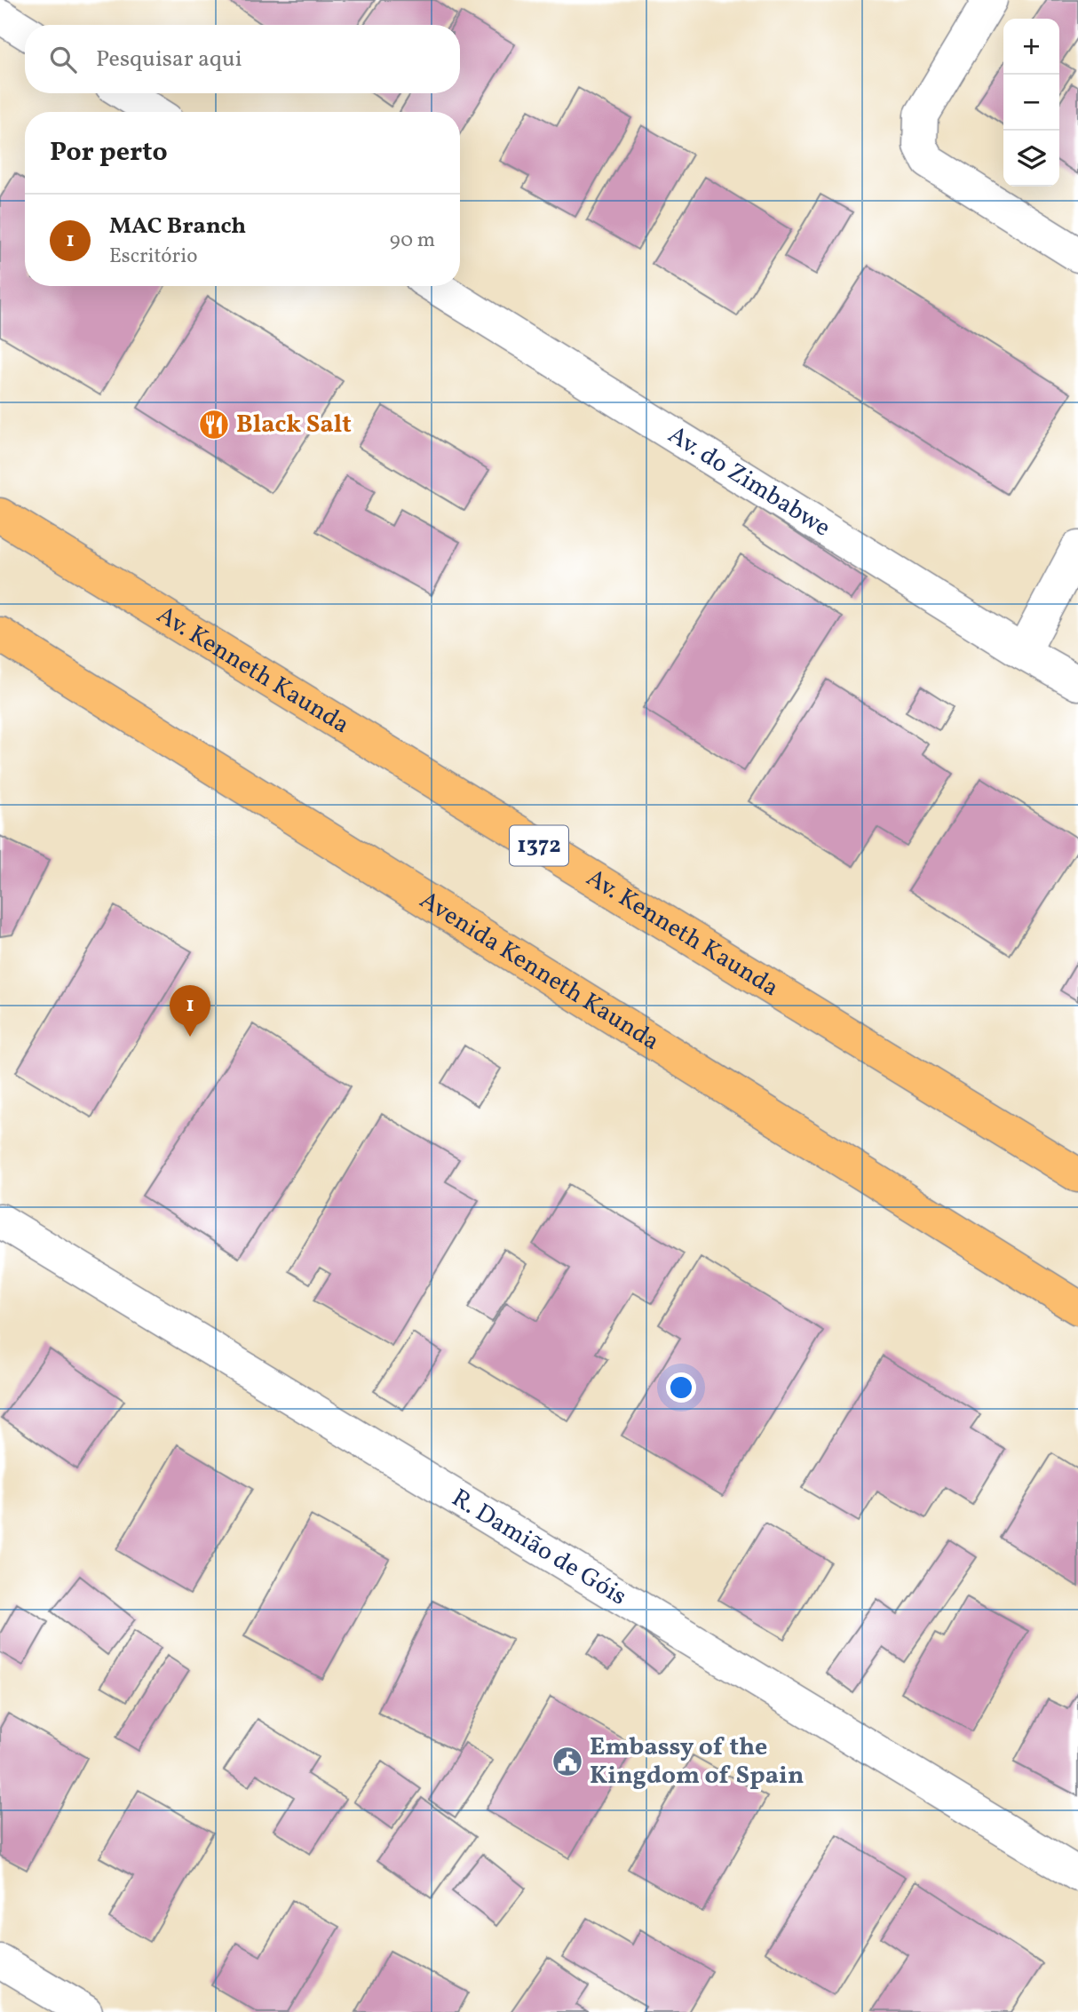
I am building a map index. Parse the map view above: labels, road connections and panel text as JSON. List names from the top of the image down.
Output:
{
  "streets": {
    "main road": ["Av. Kenneth Kaunda", "1372", "Avenida Kenneth Kaunda"],
    "street": ["Av. do Zimbabwe", "R. Damião de Góis"]
  },
  "places": {
    "restaurant": ["Black Salt"],
    "public building": ["Embassy of the Kingdom of Spain"]
  },
  "page": {
    "map_buttons": ["+", "−"],
    "search": "Pesquisar aqui",
    "heading": "Por perto",
    "list": [
      {
        "mark": "1",
        "name": "MAC Branch",
        "note": "Escritório",
        "value": "90 m"
      }
    ],
    "pins": "1"
  }
}
